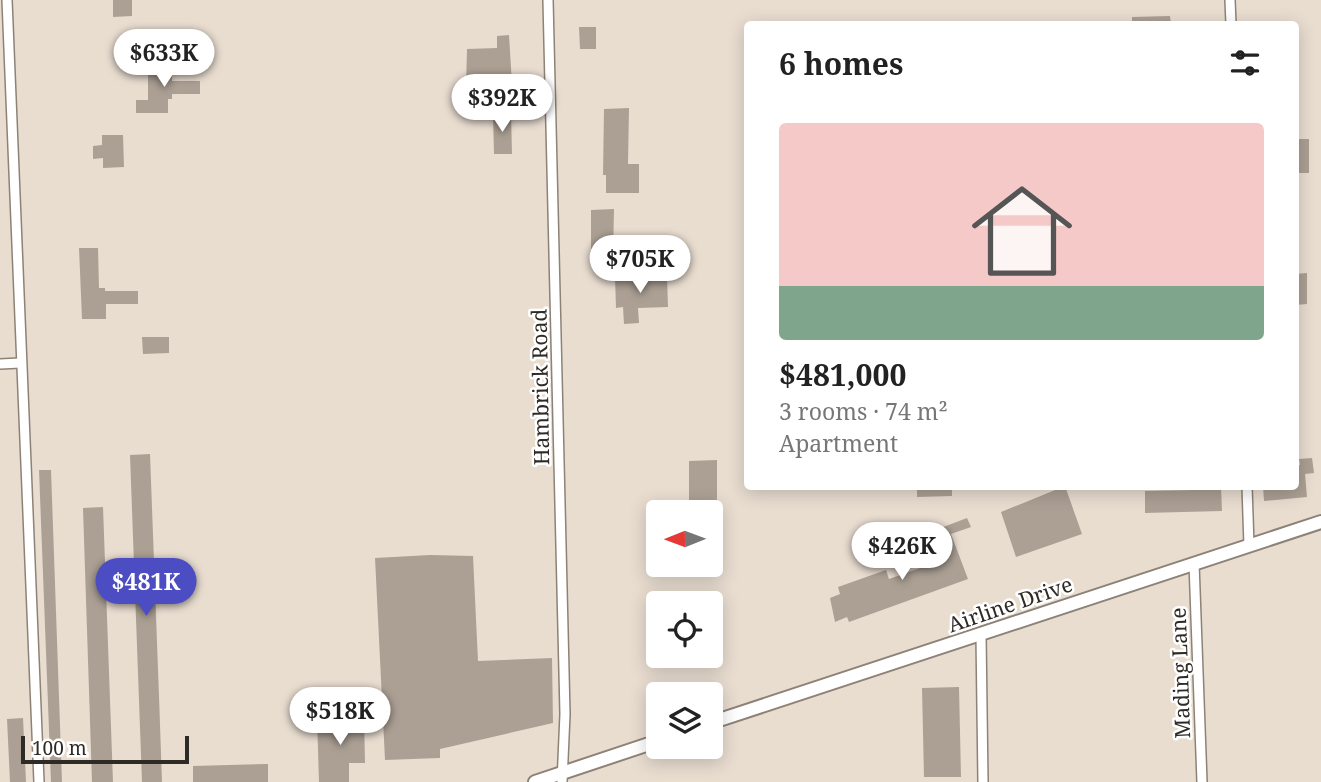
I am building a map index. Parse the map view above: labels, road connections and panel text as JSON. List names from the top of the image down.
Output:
{
  "streets": {
    "main road": ["Airline Drive"],
    "street": ["Hambrick Road", "Mading Lane"]
  },
  "crossings": [
    ["Airline Drive", "Mading Lane"]
  ],
  "scale_bar": "100 m",
  "north": "left",
  "page": {
    "heading": "6 homes",
    "price": [
      "$633K",
      "$392K",
      "$705K",
      "$426K",
      "$481K",
      "$518K"
    ],
    "list": [
      {
        "name": "$481,000",
        "note": "3 rooms · 74 m² · Apartment"
      }
    ],
    "scale": "100 m"
  }
}
